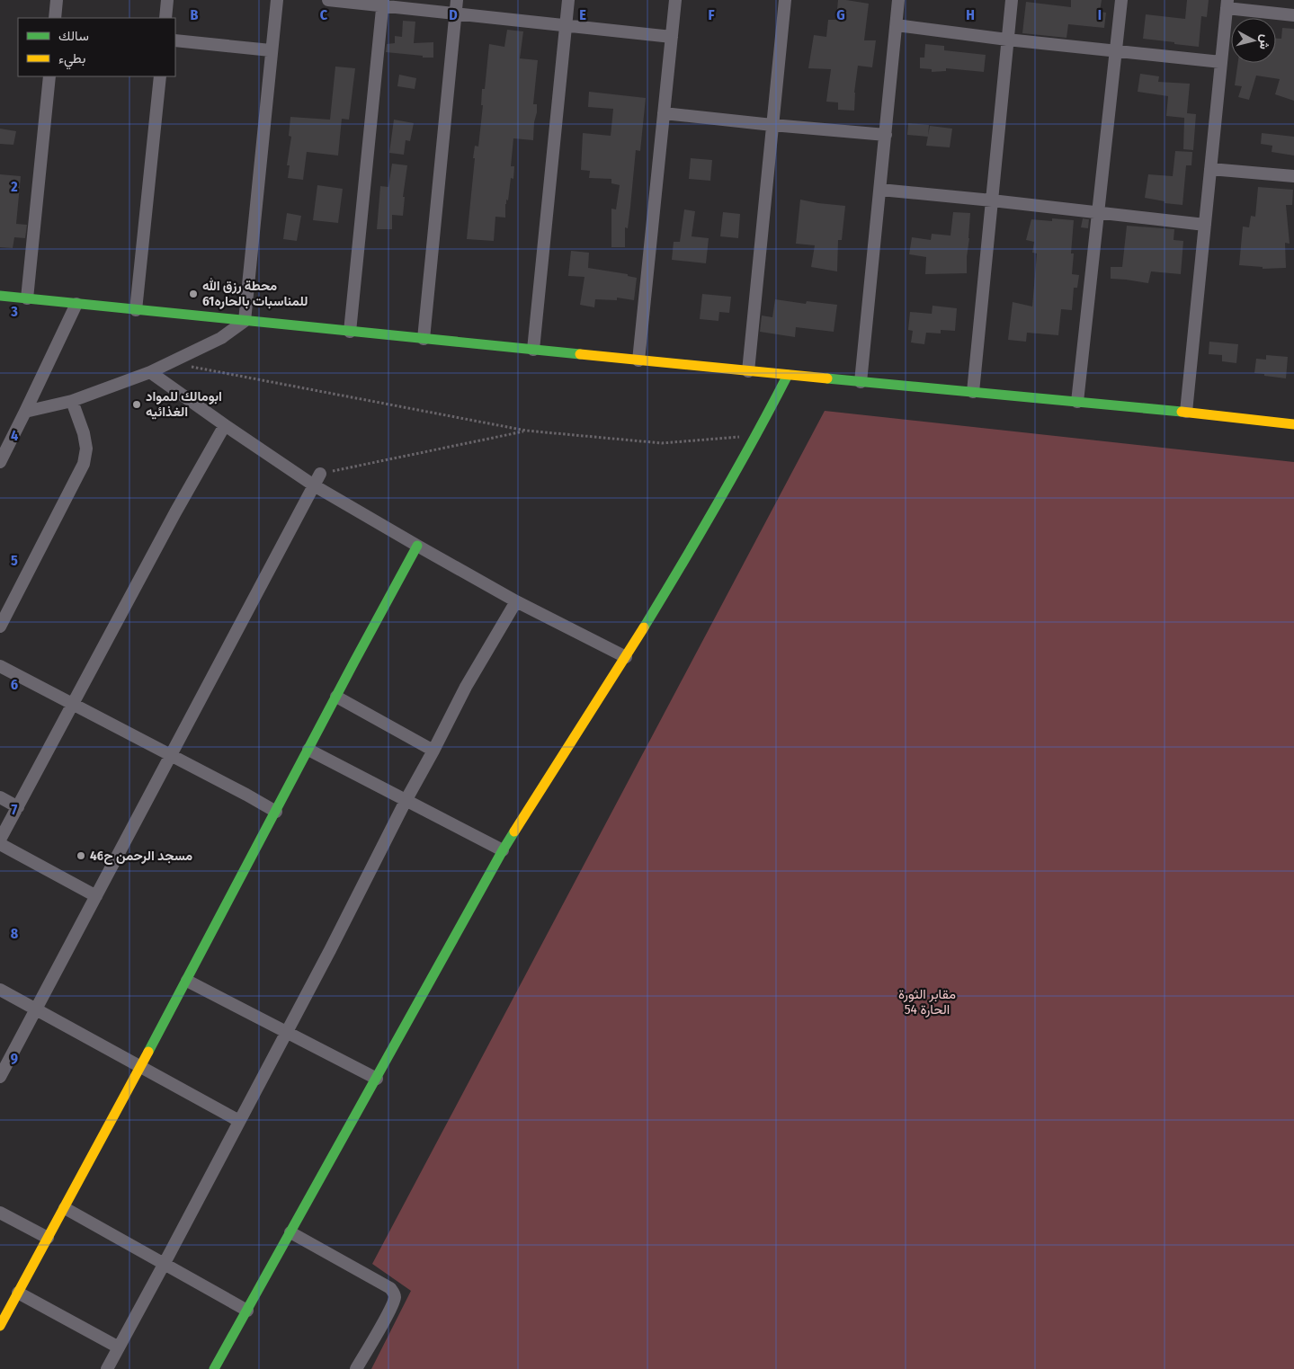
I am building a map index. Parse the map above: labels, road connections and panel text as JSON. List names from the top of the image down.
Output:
{
  "parks": ["مقابر الثورة الحارة 54"],
  "places": ["محطة رزق الله للمناسبات بالحاره61", "ابومالك للمواد الغذائيه", "مسجد الرحمن ح46"],
  "legend": ["سالك", "بطيء"],
  "north": "right",
  "grid": {
    "columns": [
      "B",
      "C",
      "D",
      "E",
      "F",
      "G",
      "H",
      "I"
    ],
    "rows": [
      "2",
      "3",
      "4",
      "5",
      "6",
      "7",
      "8",
      "9"
    ]
  }
}
